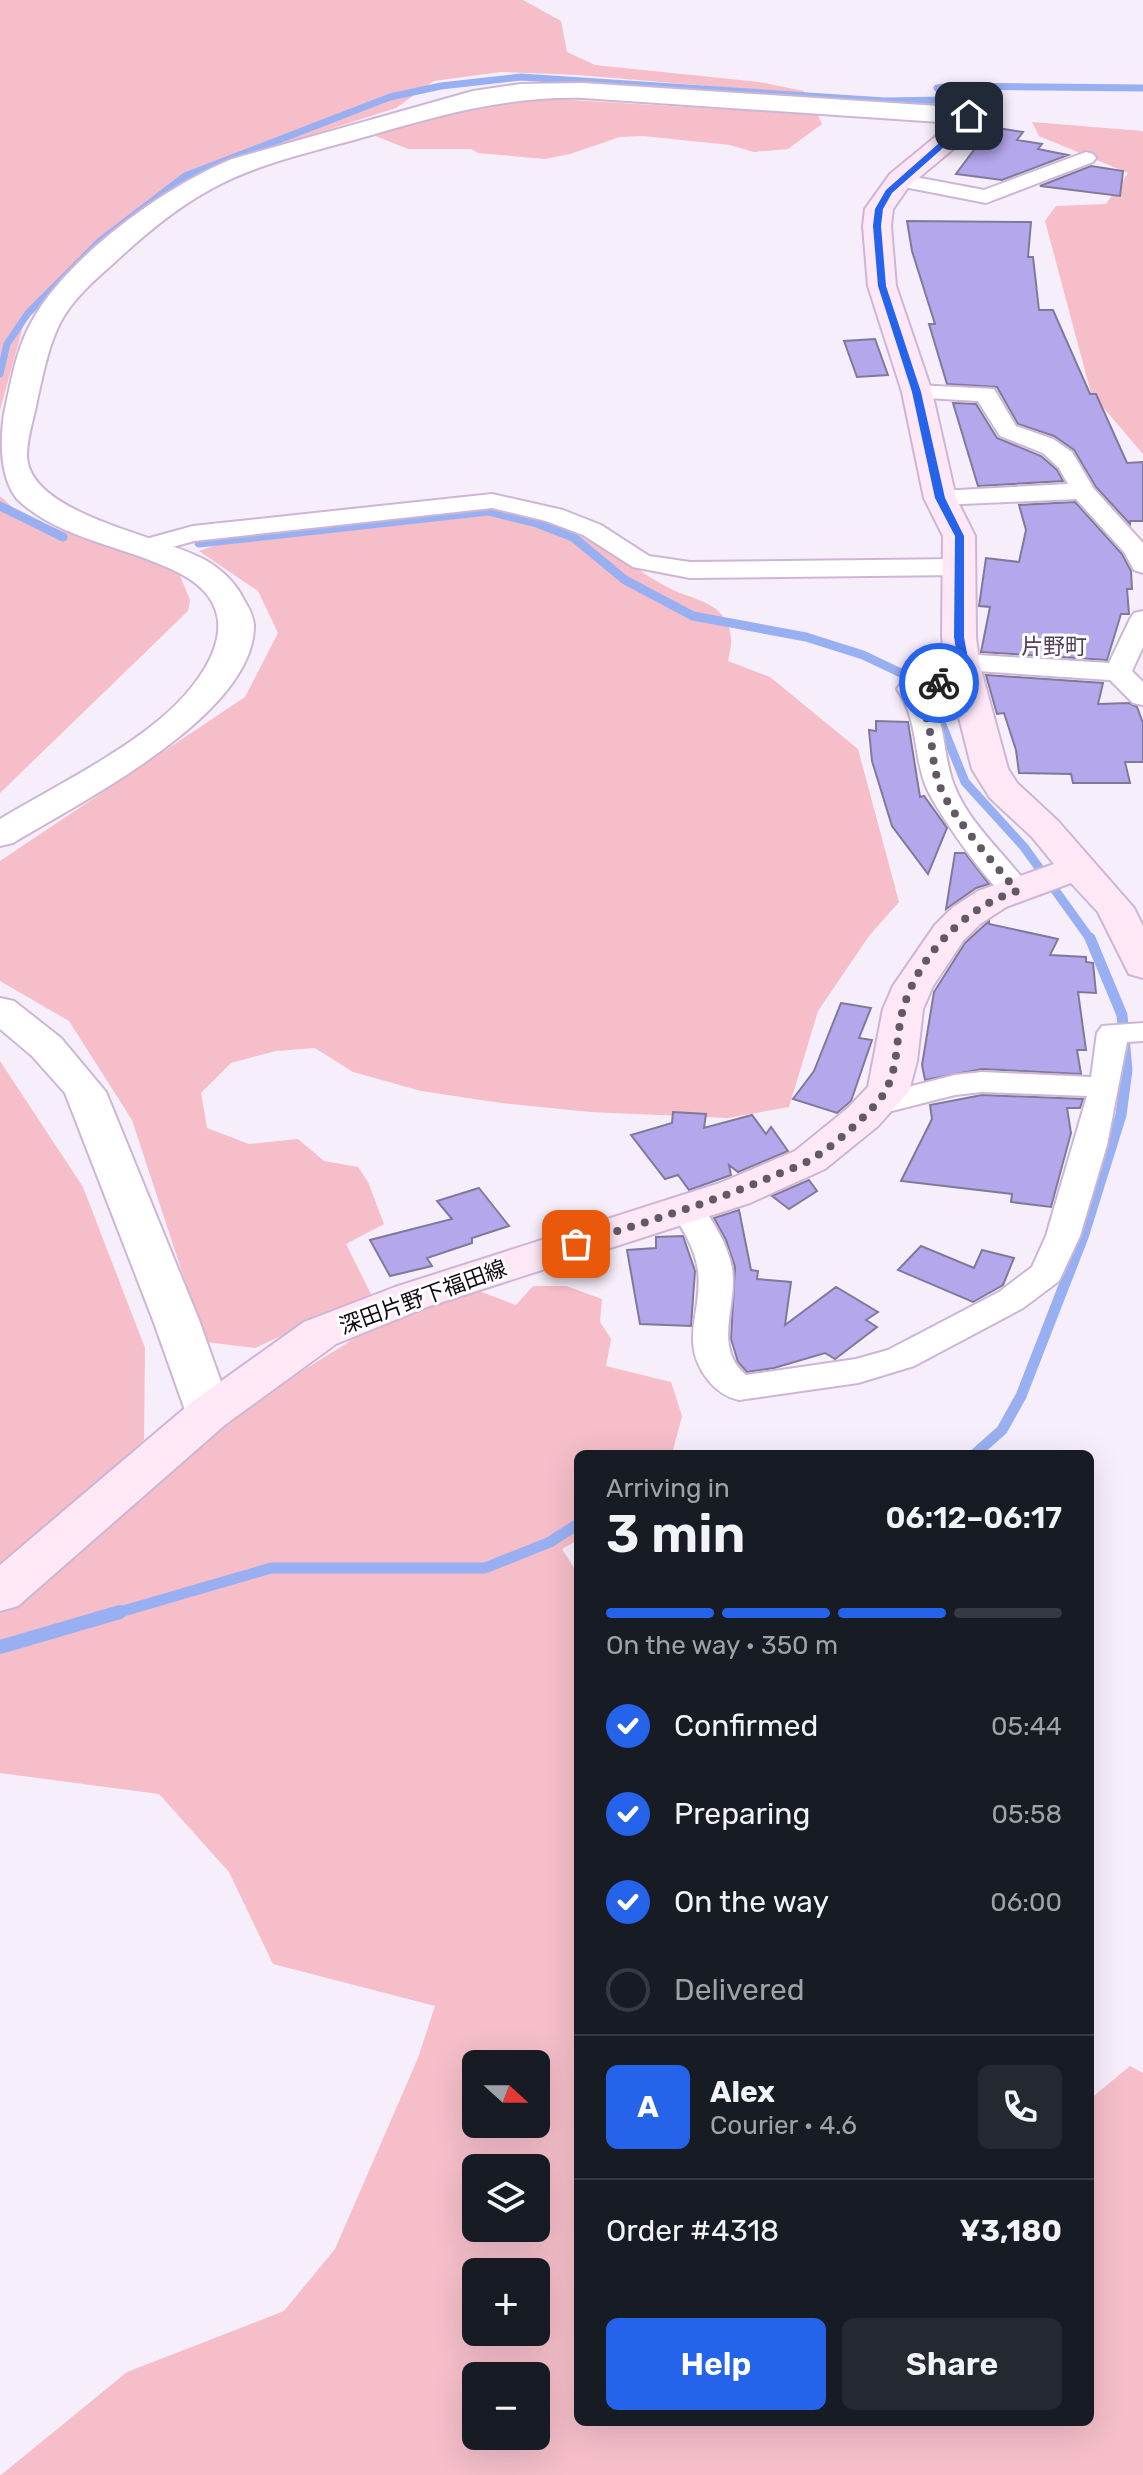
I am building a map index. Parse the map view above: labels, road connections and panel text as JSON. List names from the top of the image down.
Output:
{
  "streets": {
    "main road": ["深田片野下福田線"]
  },
  "districts": ["片野町"],
  "north": "right",
  "page": {
    "heading": ["3 min", "Arriving in", "06:12–06:17"],
    "panel": [
      "Alex",
      "Courier · 4.6",
      "Order #4318",
      "¥3,180"
    ],
    "bar": "On the way · 350 m",
    "list": [
      ["Confirmed", "05:44"],
      ["Preparing", "05:58"],
      ["On the way", "06:00"],
      "Delivered"
    ],
    "map_buttons": ["+", "−"],
    "round": "A",
    "buttons": ["Help", "Share"]
  }
}
